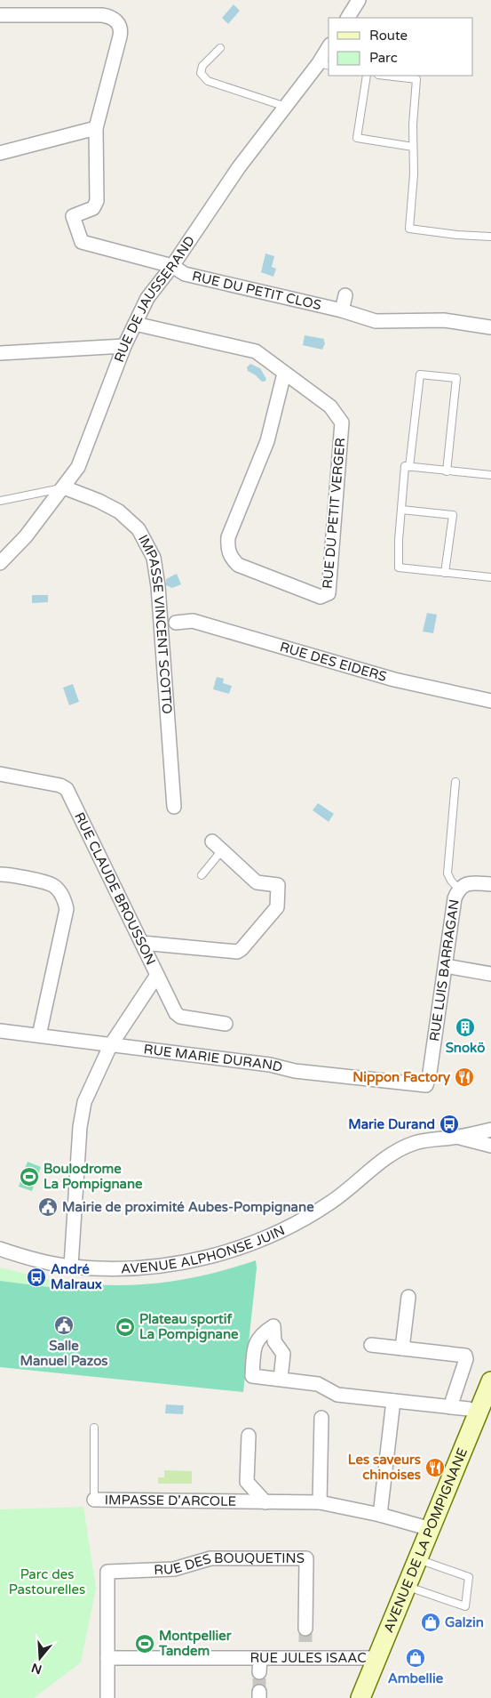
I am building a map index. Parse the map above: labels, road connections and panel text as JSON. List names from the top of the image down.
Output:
{
  "streets": {
    "main road": ["AVENUE DE LA POMPIGNANE"],
    "street": [
      "RUE DU PETIT CLOS",
      "RUE DE JAUSSERAND",
      "RUE DU PETIT VERGER",
      "IMPASSE VINCENT SCOTTO",
      "RUE DES EIDERS",
      "RUE CLAUDE BROUSSON",
      "RUE LUIS BARRAGAN",
      "RUE MARIE DURAND",
      "AVENUE ALPHONSE JUIN",
      "IMPASSE D'ARCOLE",
      "RUE DES BOUQUETINS",
      "RUE JULES ISAAC"
    ]
  },
  "crossings": [
    ["RUE DU PETIT CLOS", "RUE DE JAUSSERAND"],
    ["RUE DE JAUSSERAND", "RUE DU PETIT VERGER"],
    ["RUE DE JAUSSERAND", "IMPASSE VINCENT SCOTTO"],
    ["RUE CLAUDE BROUSSON", "RUE MARIE DURAND"],
    ["RUE CLAUDE BROUSSON", "AVENUE ALPHONSE JUIN"],
    ["RUE LUIS BARRAGAN", "RUE MARIE DURAND"],
    ["IMPASSE D'ARCOLE", "AVENUE DE LA POMPIGNANE"],
    ["AVENUE DE LA POMPIGNANE", "RUE JULES ISAAC"],
    ["RUE DES BOUQUETINS", "RUE JULES ISAAC"]
  ],
  "parks": ["Parc des Pastourelles"],
  "places": {
    "building": ["Snokö"],
    "restaurant": ["Nippon Factory", "Les saveurs chinoises"],
    "bus stop": ["Marie Durand", "André Malraux"],
    "sports": ["Boulodrome La Pompignane", "Plateau sportif La Pompignane", "Montpellier Tandem"],
    "public building": ["Mairie de proximité Aubes-Pompignane", "Salle Manuel Pazos"],
    "shop": ["Galzin", "Ambellie"]
  },
  "legend": ["Route", "Parc"],
  "north": "bottom"
}
